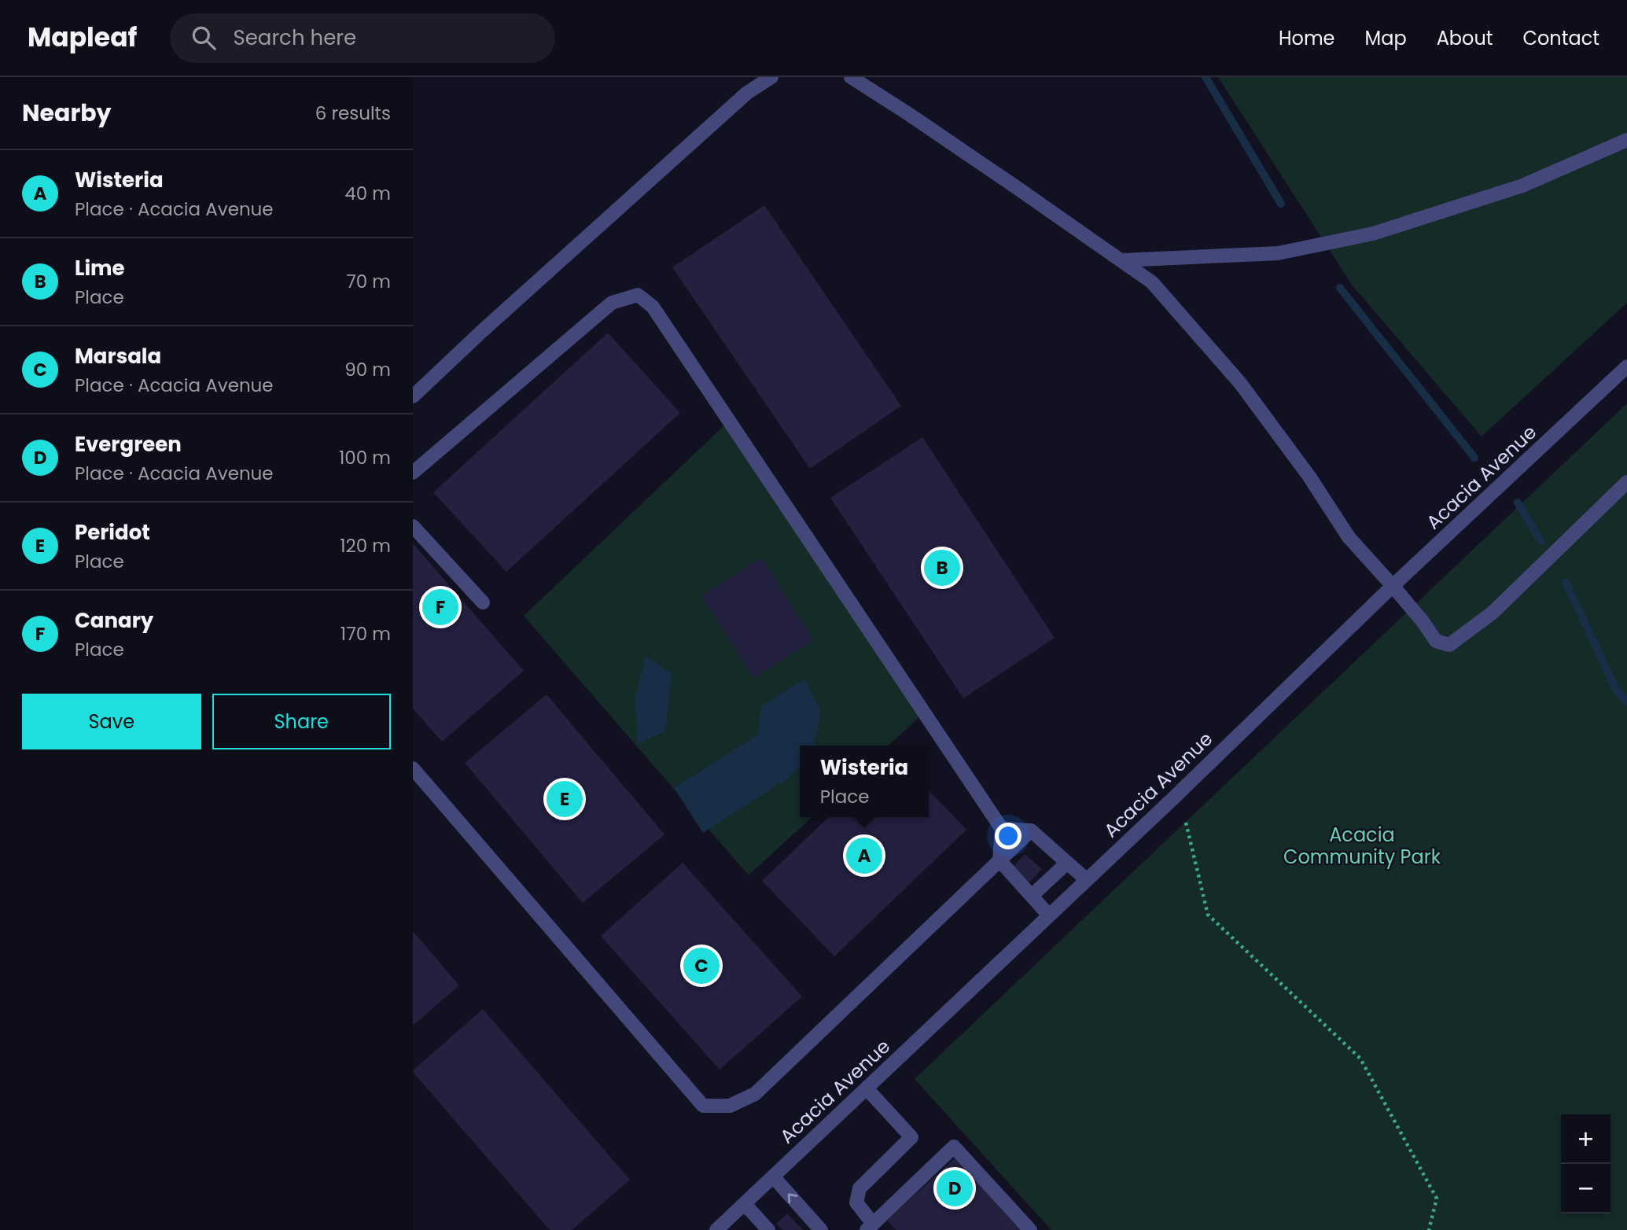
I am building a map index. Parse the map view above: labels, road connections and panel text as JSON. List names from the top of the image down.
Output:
{
  "streets": {
    "street": ["Acacia Avenue"]
  },
  "parks": ["Acacia Community Park"],
  "page": {
    "header": "Mapleaf",
    "search": "Search here",
    "nav": [
      "Home",
      "Map",
      "About",
      "Contact"
    ],
    "heading": ["Nearby", "6 results"],
    "list": [
      {
        "mark": "A",
        "name": "Wisteria",
        "note": "Place · Acacia Avenue",
        "value": "40 m"
      },
      {
        "mark": "B",
        "name": "Lime",
        "note": "Place",
        "value": "70 m"
      },
      {
        "mark": "C",
        "name": "Marsala",
        "note": "Place · Acacia Avenue",
        "value": "90 m"
      },
      {
        "mark": "D",
        "name": "Evergreen",
        "note": "Place · Acacia Avenue",
        "value": "100 m"
      },
      {
        "mark": "E",
        "name": "Peridot",
        "note": "Place",
        "value": "120 m"
      },
      {
        "mark": "F",
        "name": "Canary",
        "note": "Place",
        "value": "170 m"
      }
    ],
    "pins": [
      "B",
      "F",
      "E",
      "A",
      "C",
      "D"
    ],
    "buttons": ["Save", "Share"],
    "popup": ["Wisteria", "Place"],
    "map_buttons": ["+", "−"]
  }
}
